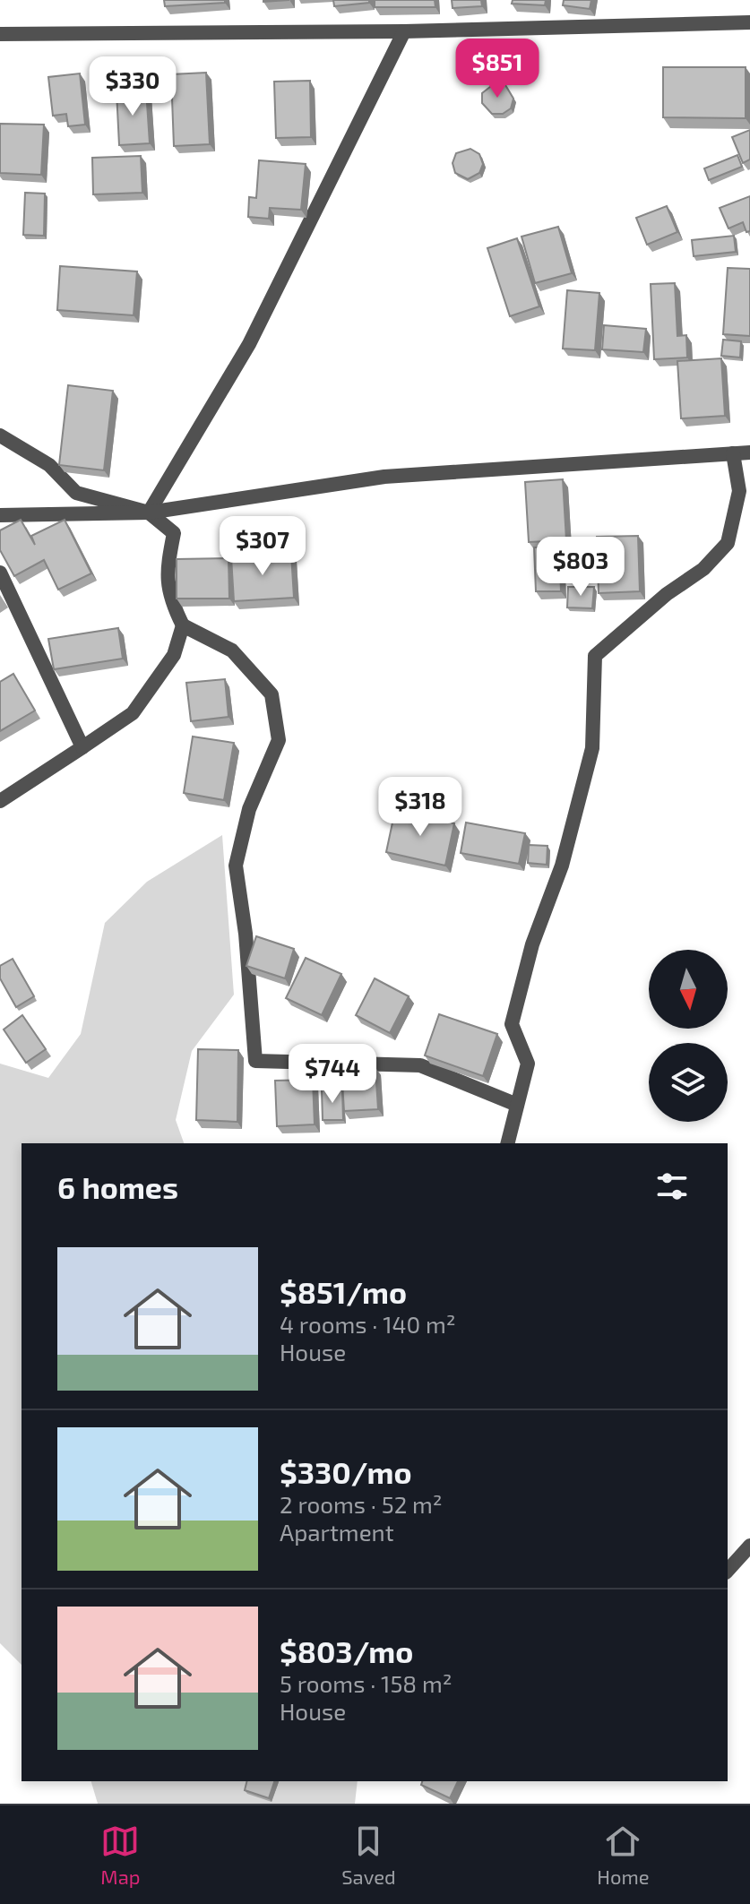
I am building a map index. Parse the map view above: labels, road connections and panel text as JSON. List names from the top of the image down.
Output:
{
  "north": "bottom",
  "page": {
    "price": [
      "$851",
      "$330",
      "$307",
      "$803",
      "$318",
      "$744"
    ],
    "heading": "6 homes",
    "list": [
      {
        "name": "$851/mo",
        "note": "4 rooms · 140 m² · House"
      },
      {
        "name": "$330/mo",
        "note": "2 rooms · 52 m² · Apartment"
      },
      {
        "name": "$803/mo",
        "note": "5 rooms · 158 m² · House"
      }
    ],
    "tabs": ["Map", "Saved", "Home"]
  }
}
